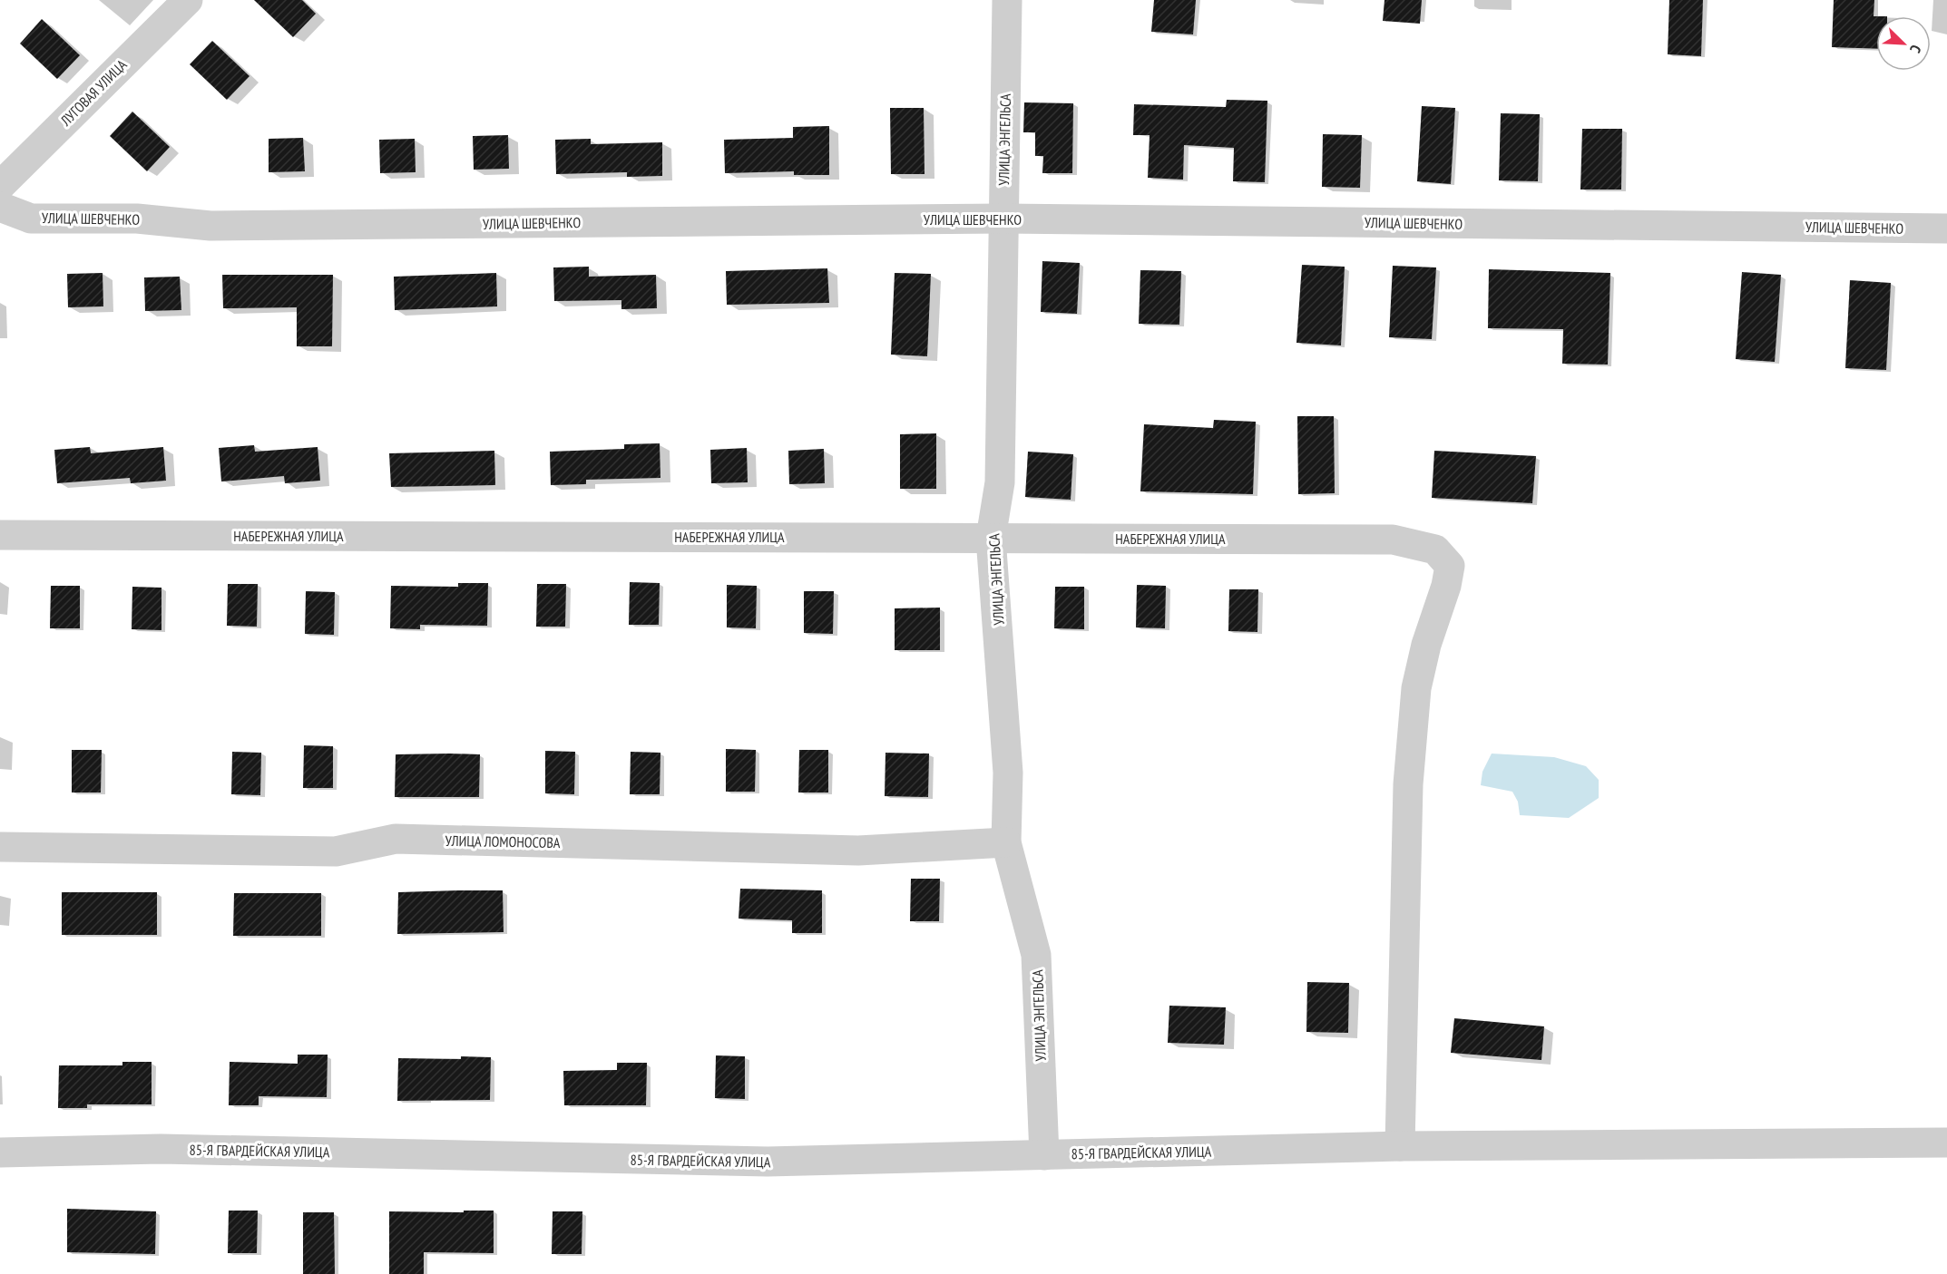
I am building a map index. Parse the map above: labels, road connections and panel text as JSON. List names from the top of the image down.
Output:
{
  "streets": {
    "street": [
      "ЛУГОВАЯ УЛИЦА",
      "УЛИЦА ЭНГЕЛЬСА",
      "УЛИЦА ШЕВЧЕНКО",
      "НАБЕРЕЖНАЯ УЛИЦА",
      "УЛИЦА ЛОМОНОСОВА",
      "85-Я ГВАРДЕЙСКАЯ УЛИЦА"
    ]
  },
  "crossings": [
    ["УЛИЦА ЭНГЕЛЬСА", "УЛИЦА ШЕВЧЕНКО"],
    ["УЛИЦА ЭНГЕЛЬСА", "НАБЕРЕЖНАЯ УЛИЦА"],
    ["УЛИЦА ЭНГЕЛЬСА", "УЛИЦА ЛОМОНОСОВА"],
    ["УЛИЦА ЭНГЕЛЬСА", "85-Я ГВАРДЕЙСКАЯ УЛИЦА"],
    ["НАБЕРЕЖНАЯ УЛИЦА", "85-Я ГВАРДЕЙСКАЯ УЛИЦА"]
  ],
  "north": "bottom right"
}
